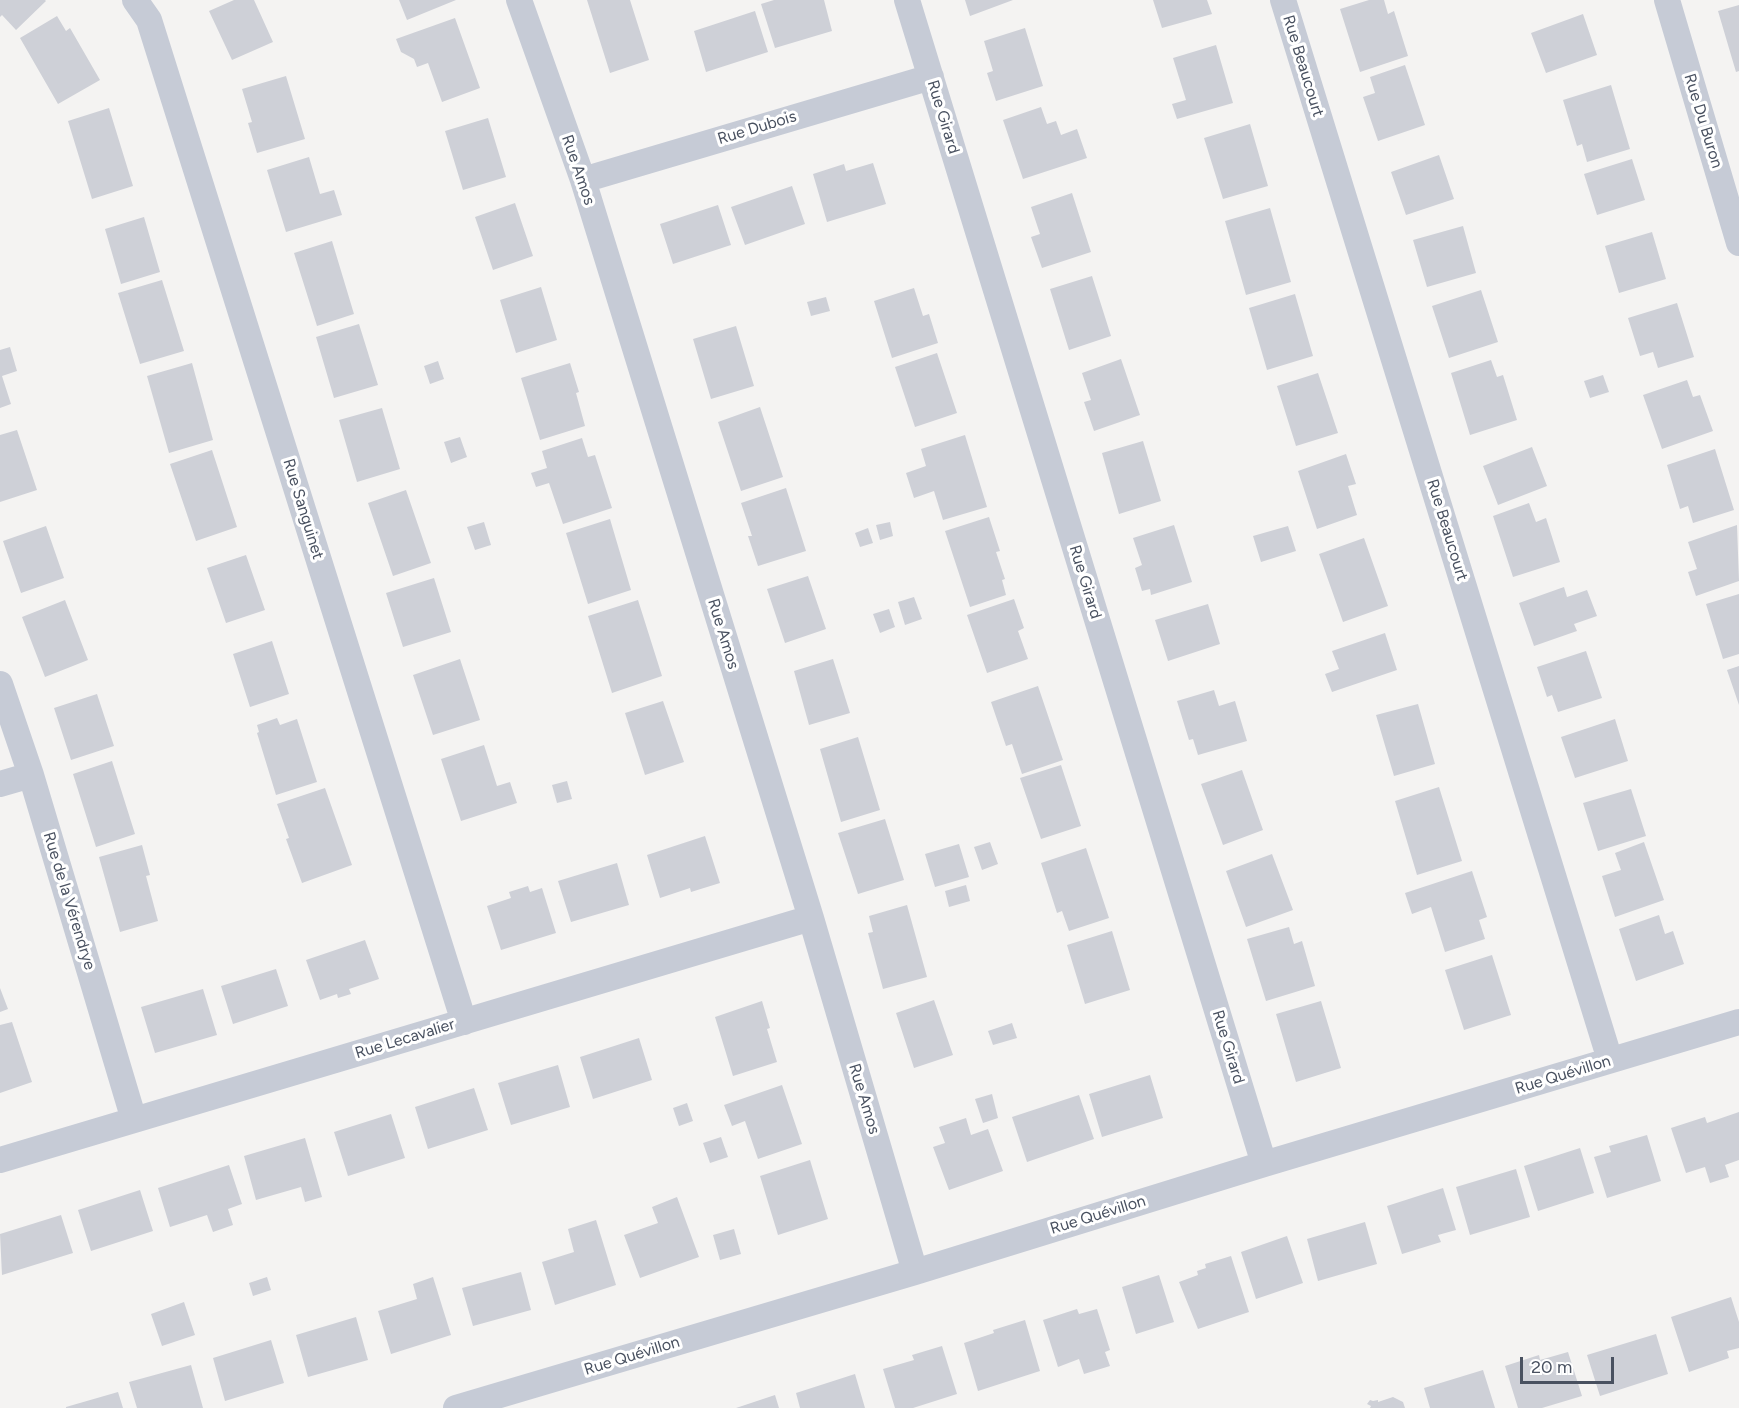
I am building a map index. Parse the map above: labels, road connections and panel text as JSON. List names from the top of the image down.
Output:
{
  "streets": {
    "street": [
      "Rue Beaucourt",
      "Rue Girard",
      "Rue Du Buron",
      "Rue Dubois",
      "Rue Amos",
      "Rue Sanguinet",
      "Rue de la Vérendrye",
      "Rue Lecavalier",
      "Rue Quévillon"
    ]
  },
  "crossings": [
    ["Rue Beaucourt", "Rue Quévillon"],
    ["Rue Girard", "Rue Dubois"],
    ["Rue Girard", "Rue Quévillon"],
    ["Rue Dubois", "Rue Amos"],
    ["Rue Amos", "Rue Lecavalier"],
    ["Rue Amos", "Rue Quévillon"],
    ["Rue Sanguinet", "Rue Lecavalier"],
    ["Rue de la Vérendrye", "Rue Lecavalier"]
  ],
  "scale_bar": "20 m"
}
